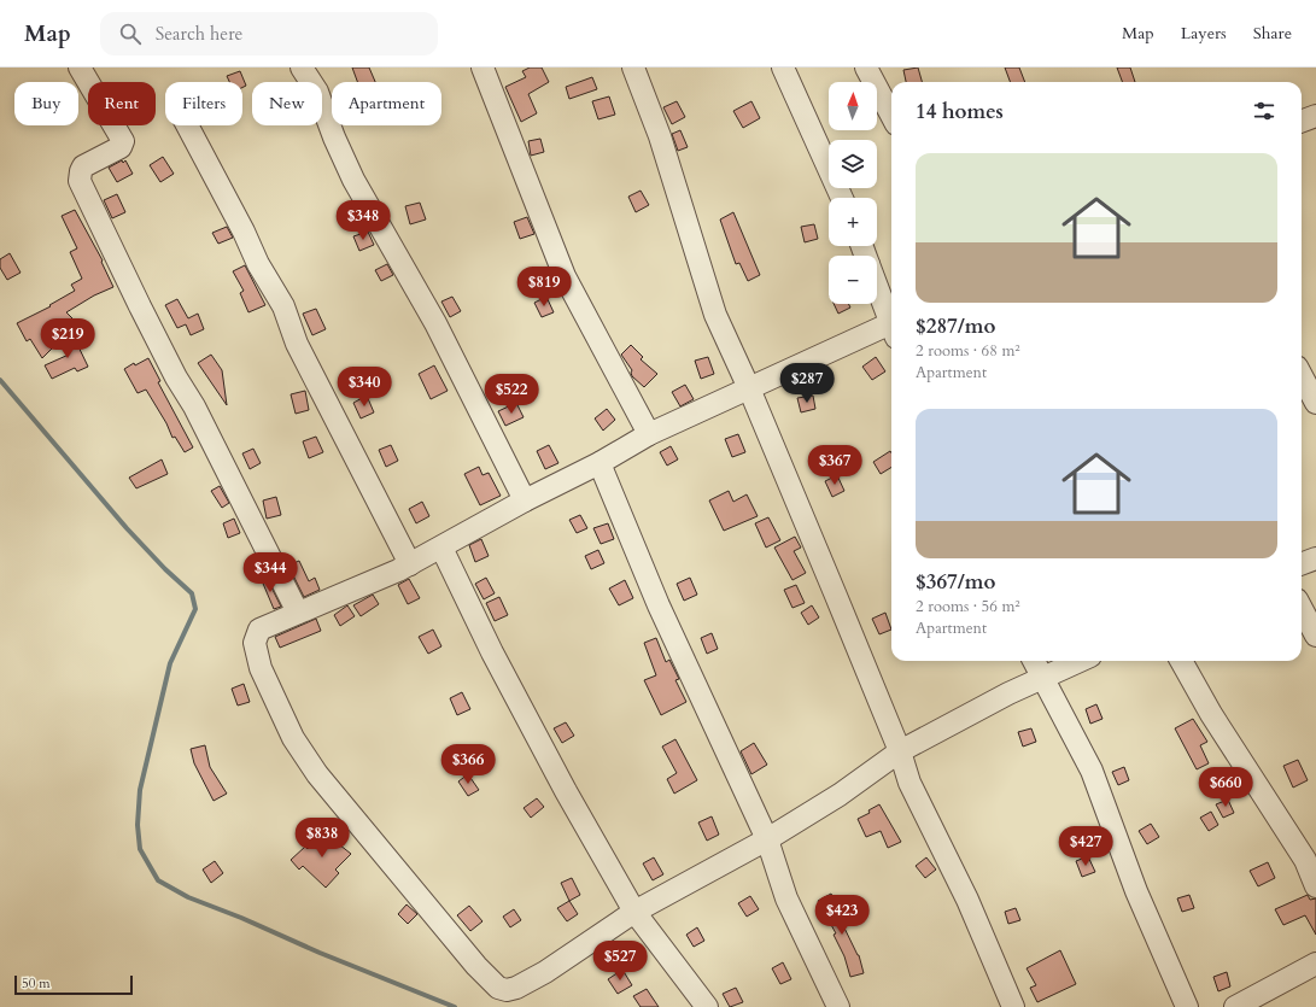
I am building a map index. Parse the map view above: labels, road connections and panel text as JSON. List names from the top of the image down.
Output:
{
  "scale_bar": "50 m",
  "north": "top",
  "page": {
    "header": "Map",
    "search": "Search here",
    "nav": ["Map", "Layers", "Share"],
    "map_buttons": ["+", "−"],
    "chip": [
      "Buy",
      "Rent",
      "Filters",
      "New",
      "Apartment"
    ],
    "heading": "14 homes",
    "list": [
      {
        "name": "$287/mo",
        "note": "2 rooms · 68 m² · Apartment"
      },
      {
        "name": "$367/mo",
        "note": "2 rooms · 56 m² · Apartment"
      }
    ],
    "price": [
      "$348",
      "$819",
      "$219",
      "$287",
      "$340",
      "$522",
      "$367",
      "$344",
      "$366",
      "$660",
      "$838",
      "$427",
      "$423",
      "$527"
    ],
    "scale": "50 m"
  }
}
